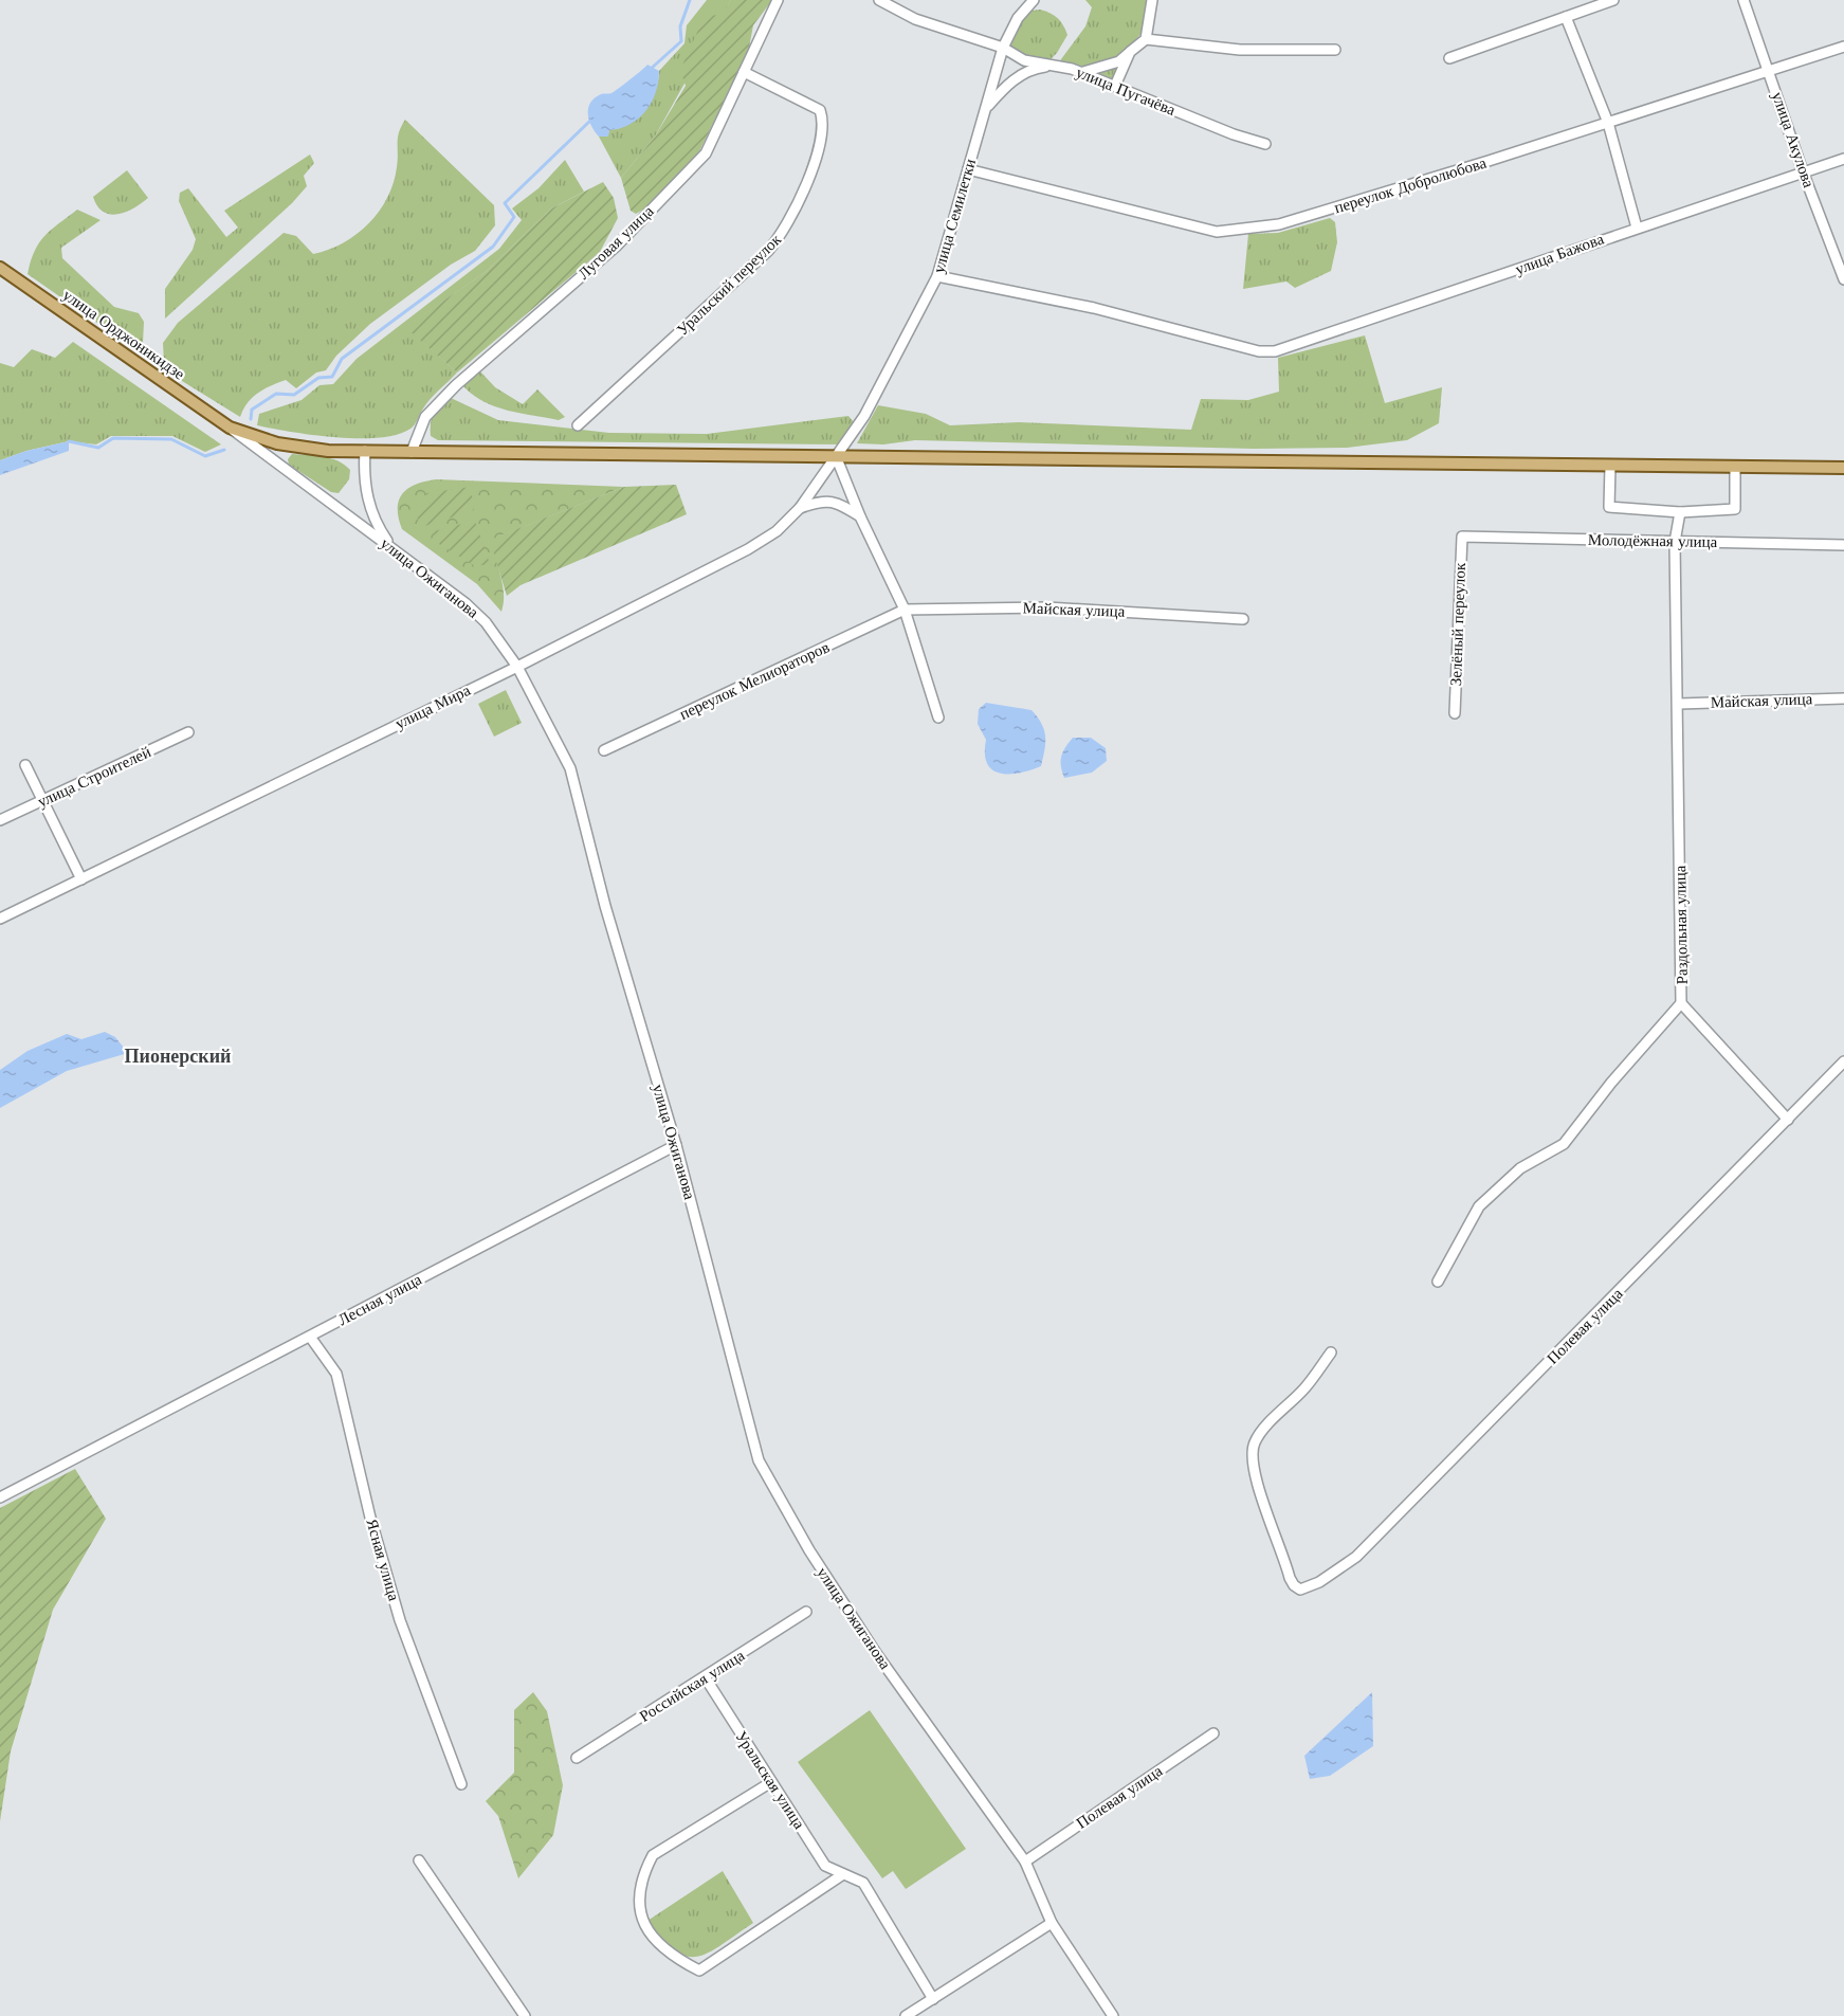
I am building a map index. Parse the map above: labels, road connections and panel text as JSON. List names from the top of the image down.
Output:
{
  "streets": {
    "main road": ["улица Орджоникидзе"],
    "street": [
      "улица Пугачёва",
      "улица Акулова",
      "переулок Добролюбова",
      "улица Семилетки",
      "Луговая улица",
      "улица Бажова",
      "Уральский переулок",
      "Молодёжная улица",
      "улица Ожиганова",
      "Майская улица",
      "Зелёный переулок",
      "переулок Мелиораторов",
      "улица Мира",
      "улица Строителей",
      "Раздольная улица",
      "Лесная улица",
      "Полевая улица",
      "Ясная улица",
      "Российская улица",
      "Уральская улица"
    ]
  },
  "crossings": [
    ["улица Пугачёва", "улица Семилетки"],
    ["улица Акулова", "переулок Добролюбова"],
    ["улица Акулова", "улица Бажова"],
    ["переулок Добролюбова", "улица Семилетки"],
    ["улица Семилетки", "улица Бажова"],
    ["улица Семилетки", "улица Орджоникидзе"],
    ["улица Семилетки", "улица Мира"],
    ["Луговая улица", "Уральский переулок"],
    ["Луговая улица", "улица Орджоникидзе"],
    ["улица Орджоникидзе", "улица Ожиганова"],
    ["улица Орджоникидзе", "улица Мира"],
    ["Молодёжная улица", "Зелёный переулок"],
    ["Молодёжная улица", "Раздольная улица"],
    ["улица Ожиганова", "улица Мира"],
    ["улица Ожиганова", "Лесная улица"],
    ["улица Ожиганова", "Полевая улица"],
    ["Майская улица", "переулок Мелиораторов"],
    ["Майская улица", "Раздольная улица"],
    ["Лесная улица", "Ясная улица"],
    ["Российская улица", "Уральская улица"]
  ],
  "districts": ["Пионерский"]
}
